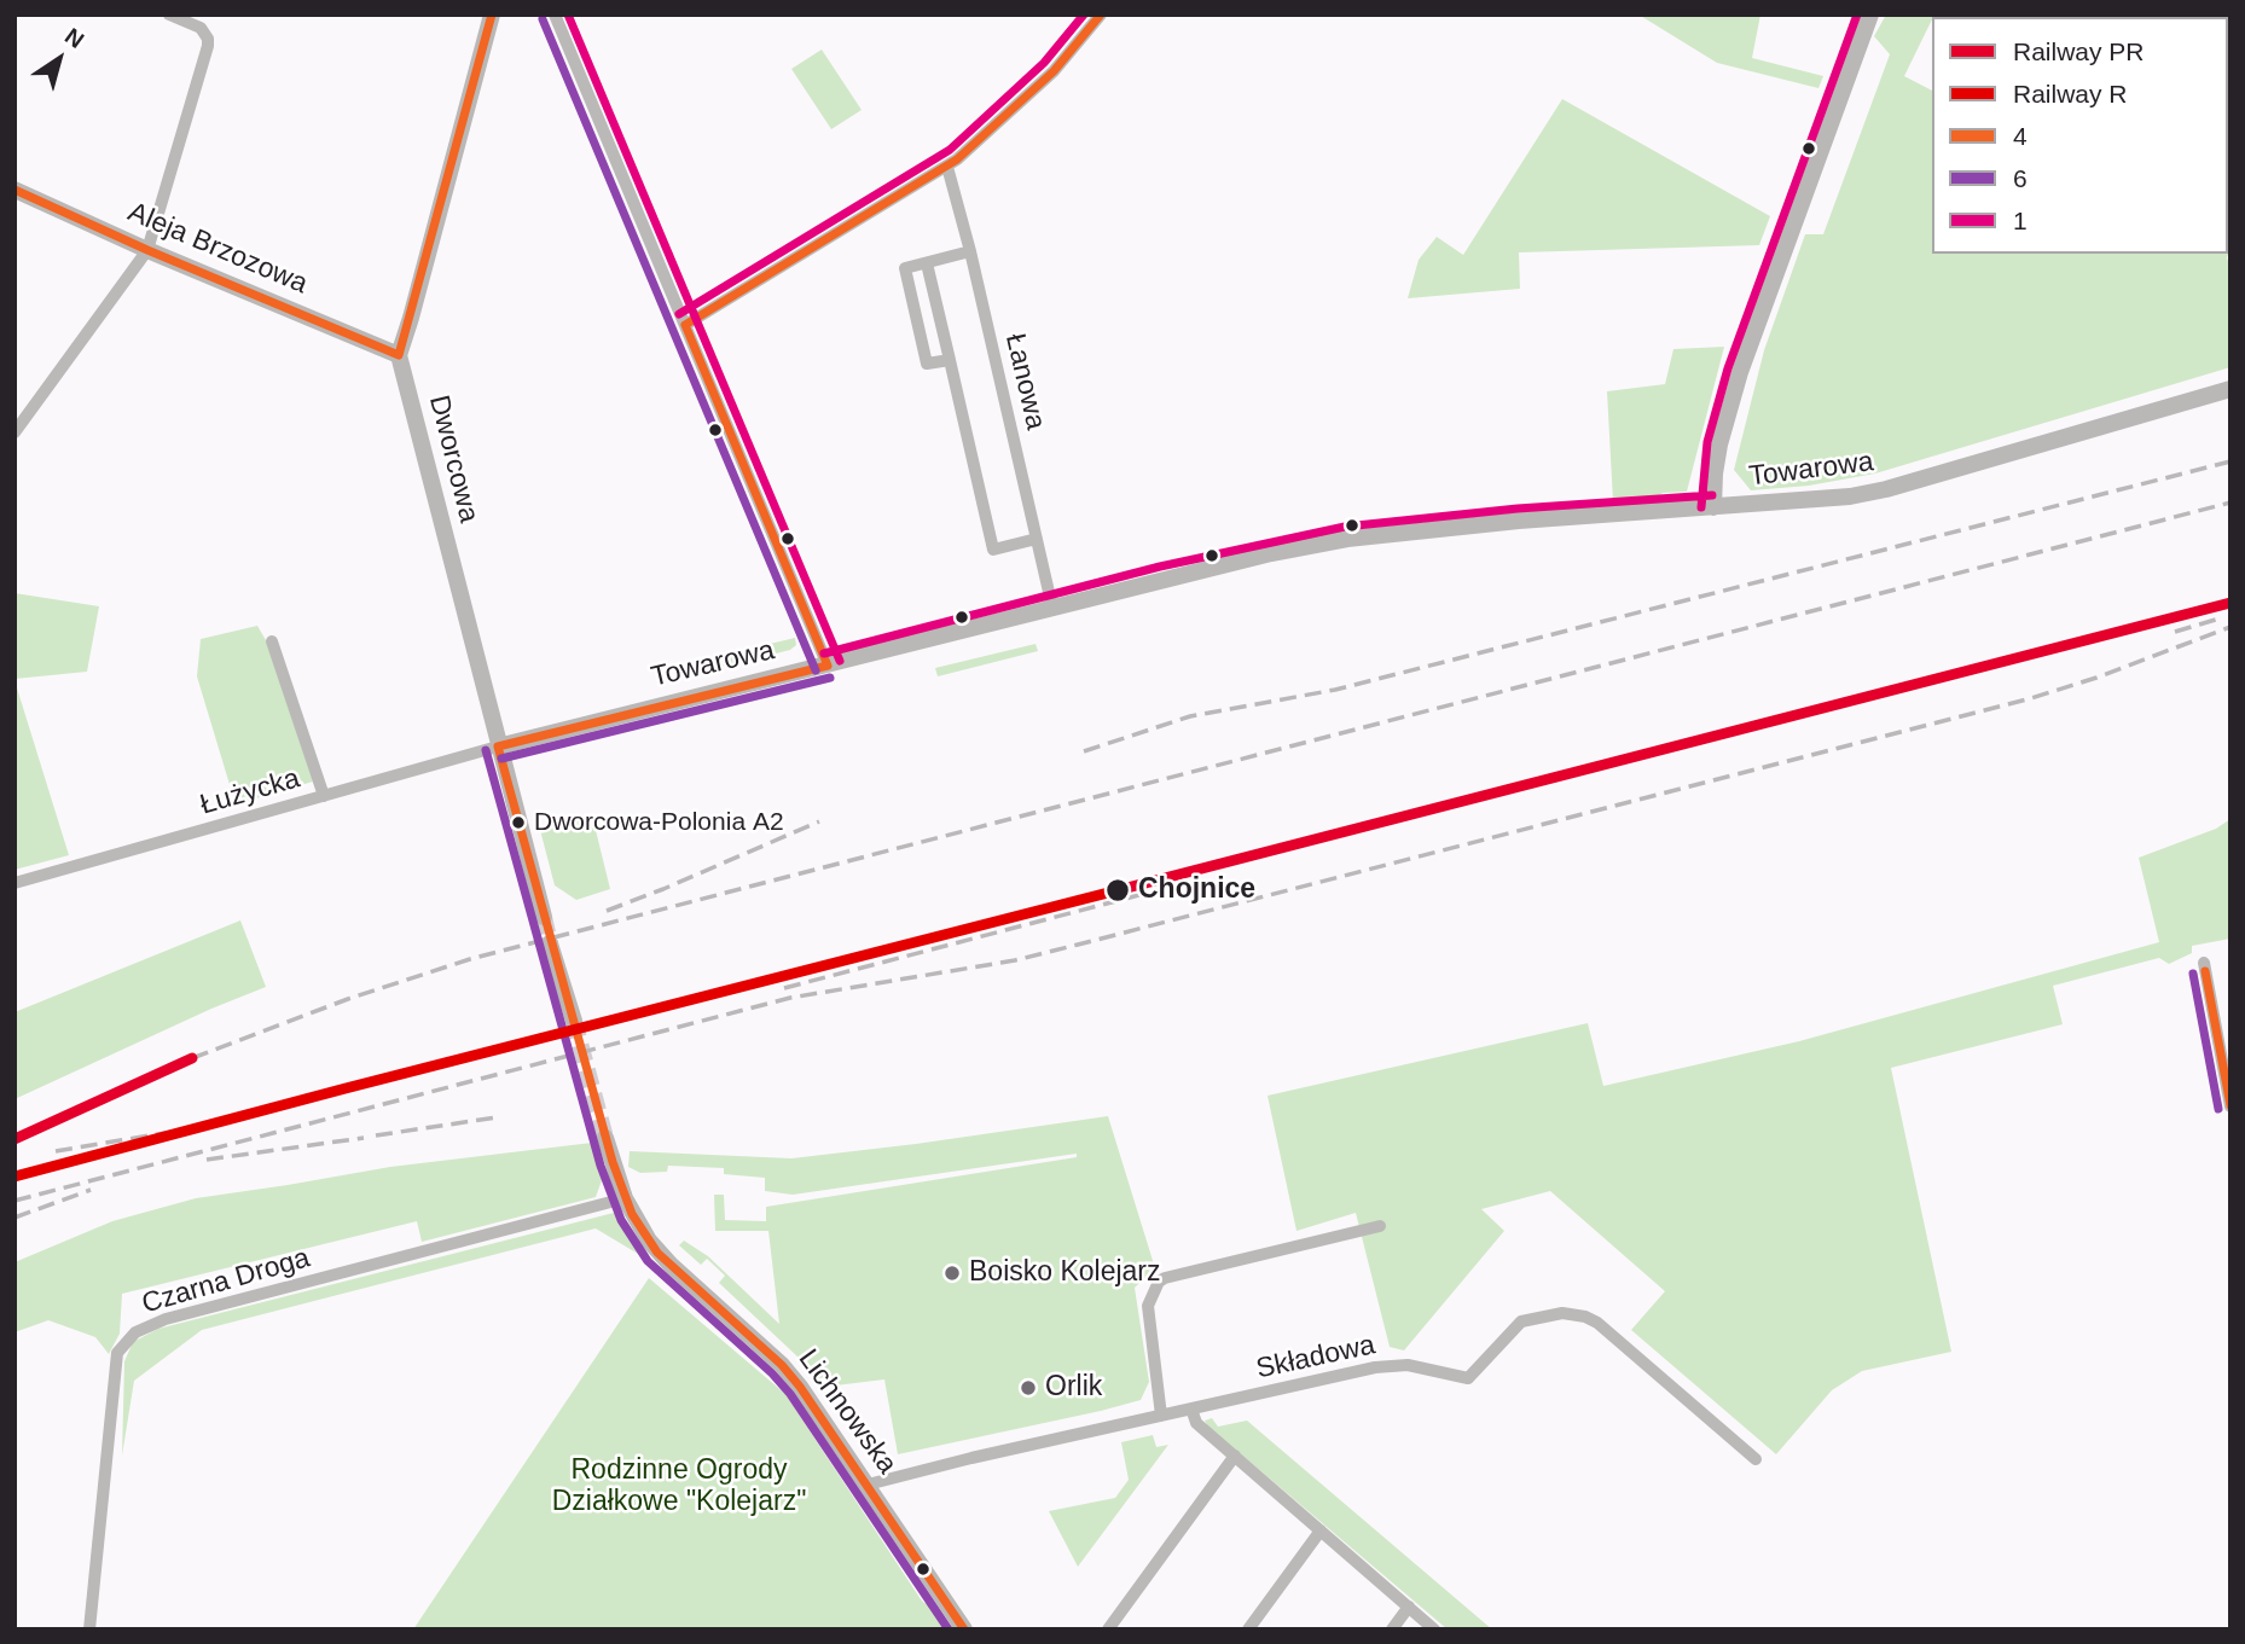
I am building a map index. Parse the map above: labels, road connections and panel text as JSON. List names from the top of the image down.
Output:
{
  "streets": {
    "street": [
      "Aleja Brzozowa",
      "Łanowa",
      "Dworcowa",
      "Towarowa",
      "Łużycka",
      "Czarna Droga",
      "Składowa",
      "Lichnowska"
    ]
  },
  "crossings": [
    ["Aleja Brzozowa", "Dworcowa"],
    ["Łanowa", "Towarowa"],
    ["Dworcowa", "Towarowa"],
    ["Dworcowa", "Łużycka"],
    ["Towarowa", "Łużycka"],
    ["Czarna Droga", "Lichnowska"],
    ["Składowa", "Lichnowska"]
  ],
  "parks": ["Rodzinne Ogrody Działkowe \"Kolejarz\""],
  "places": [
    "Dworcowa-Polonia A2",
    "Chojnice",
    "Boisko Kolejarz",
    "Orlik"
  ],
  "lines": [
    "transit line 4",
    "transit line 1",
    "transit line 6",
    "rail line PR",
    "rail line R"
  ],
  "legend": [
    "Railway PR",
    "Railway R",
    "4",
    "6",
    "1"
  ],
  "north": "top right"
}
